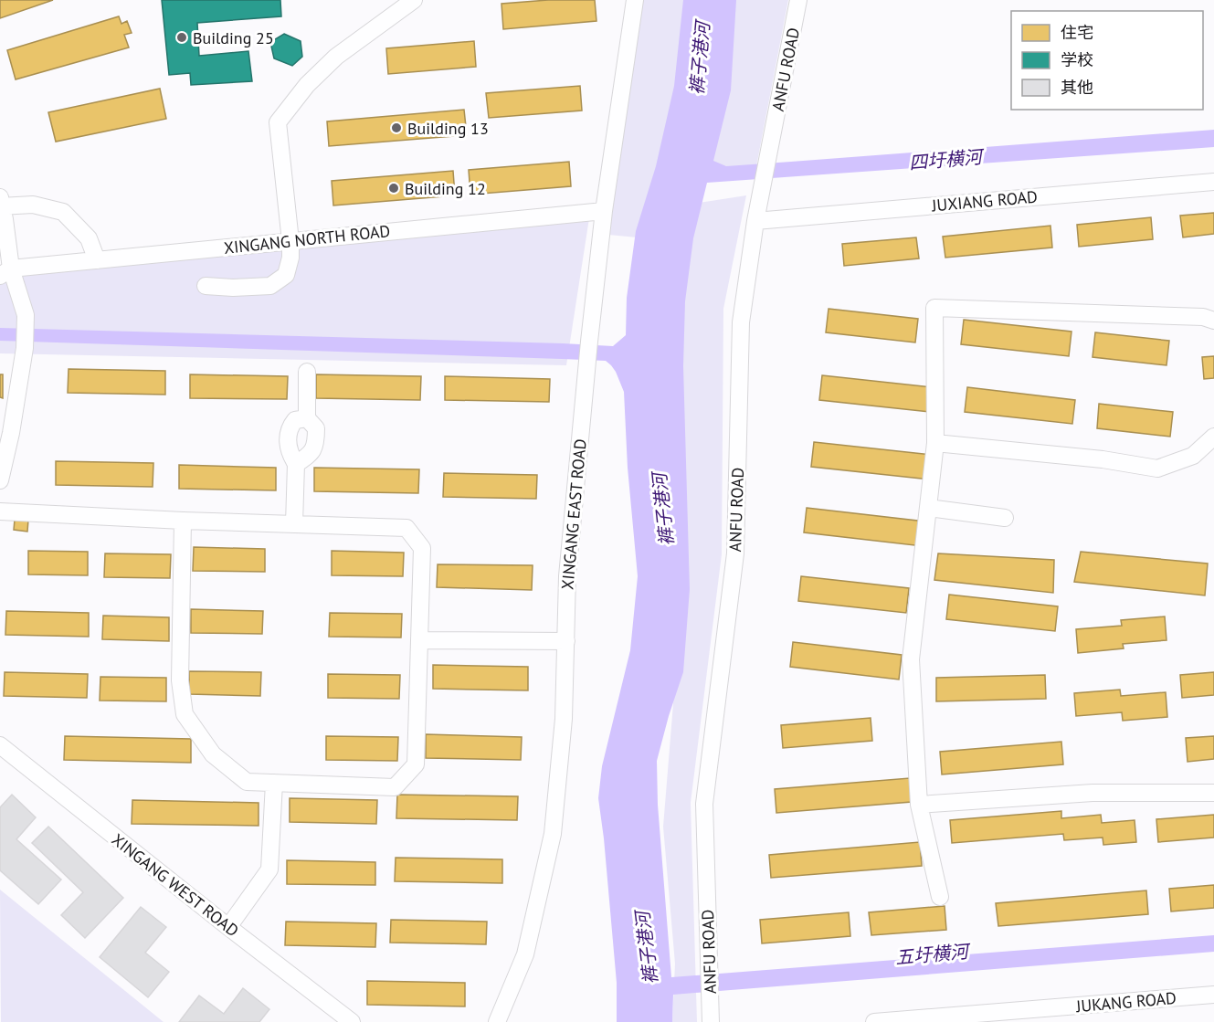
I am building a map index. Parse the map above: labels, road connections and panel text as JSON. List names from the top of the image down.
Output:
{
  "streets": {
    "street": [
      "ANFU ROAD",
      "JUXIANG ROAD",
      "XINGANG NORTH ROAD",
      "XINGANG EAST ROAD",
      "XINGANG WEST ROAD",
      "JUKANG ROAD"
    ]
  },
  "crossings": [
    ["ANFU ROAD", "JUXIANG ROAD"],
    ["XINGANG NORTH ROAD", "XINGANG EAST ROAD"]
  ],
  "water": ["裤子港河", "四圩横河", "五圩横河"],
  "places": ["Building 25", "Building 13", "Building 12"],
  "legend": ["住宅", "学校", "其他"]
}
